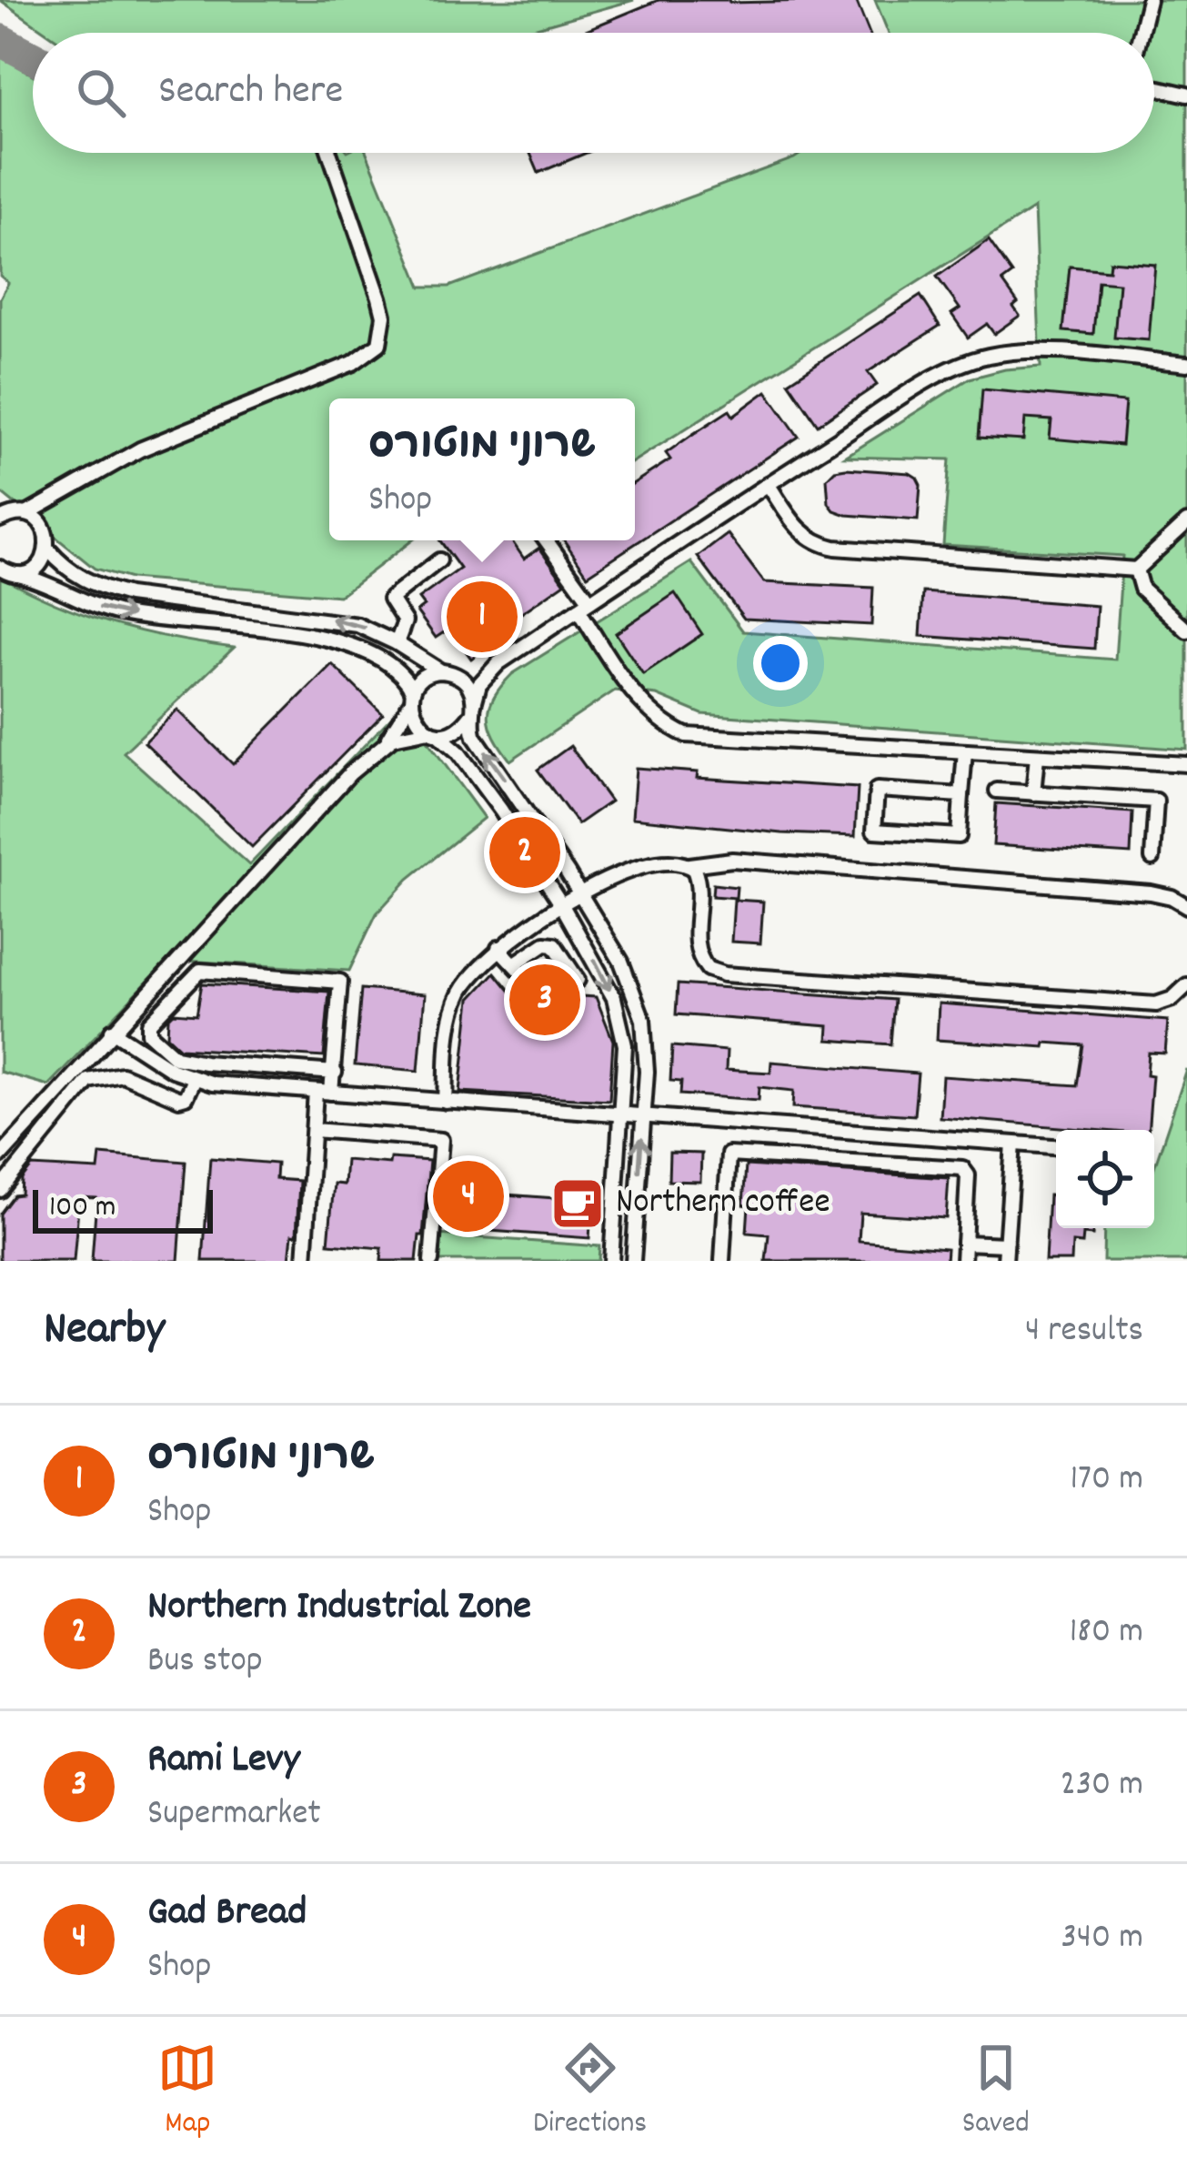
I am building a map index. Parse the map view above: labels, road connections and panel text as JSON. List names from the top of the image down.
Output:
{
  "places": {
    "cafe": ["Northern coffee"]
  },
  "scale_bar": "100 m",
  "page": {
    "search": "Search here",
    "popup": ["שרוני מוטורס", "Shop"],
    "pins": [
      "1",
      "2",
      "3",
      "4"
    ],
    "scale": "100 m",
    "heading": ["Nearby", "4 results"],
    "list": [
      {
        "mark": "1",
        "name": "שרוני מוטורס",
        "note": "Shop",
        "value": "170 m"
      },
      {
        "mark": "2",
        "name": "Northern Industrial Zone",
        "note": "Bus stop",
        "value": "180 m"
      },
      {
        "mark": "3",
        "name": "Rami Levy",
        "note": "Supermarket",
        "value": "230 m"
      },
      {
        "mark": "4",
        "name": "Gad Bread",
        "note": "Shop",
        "value": "340 m"
      }
    ],
    "nav": ["Map", "Directions", "Saved"]
  }
}
